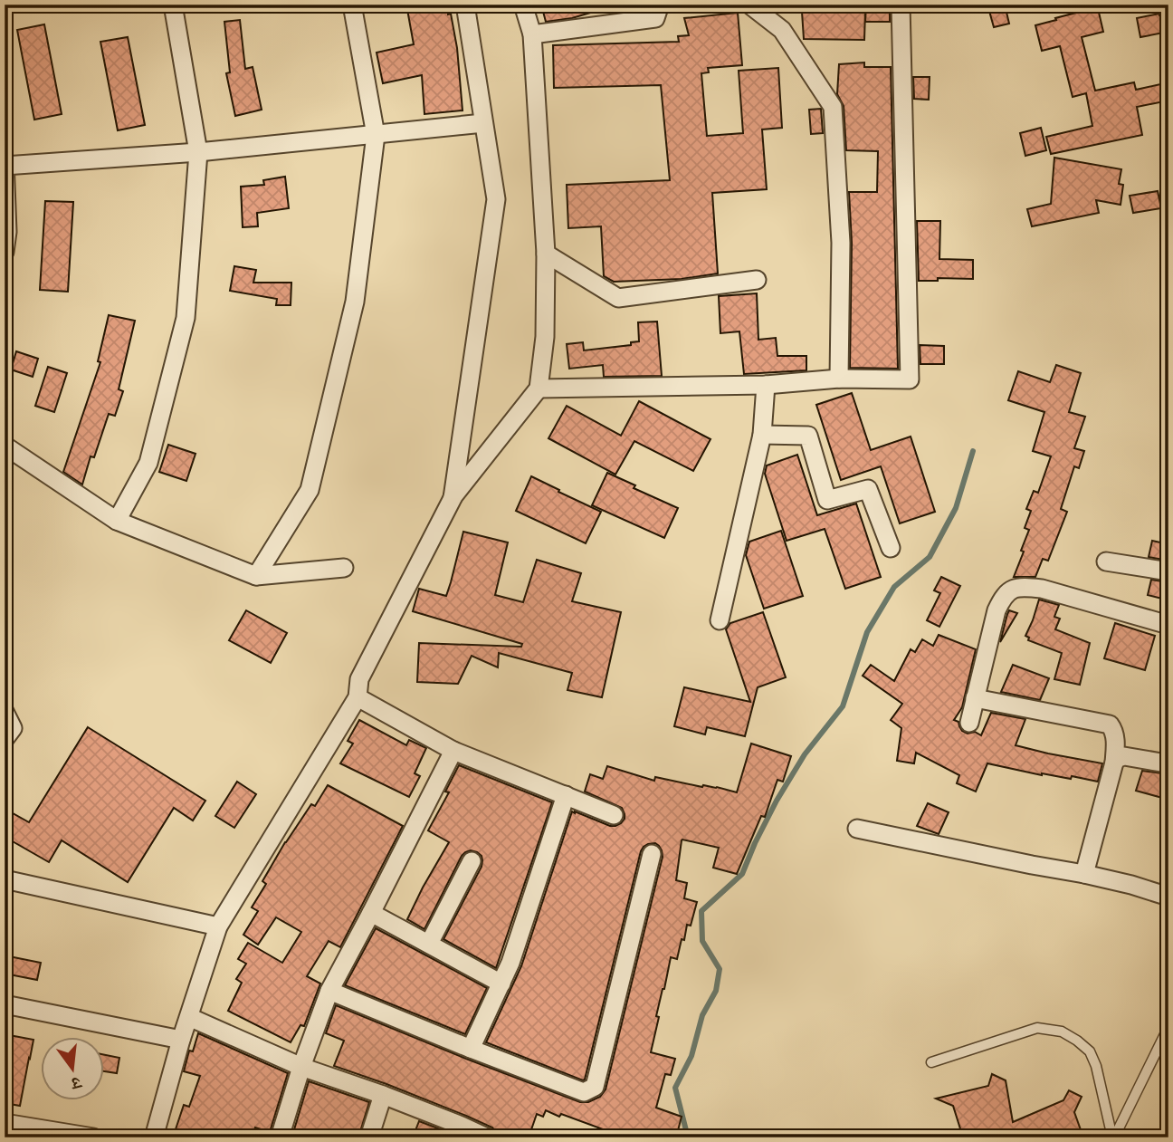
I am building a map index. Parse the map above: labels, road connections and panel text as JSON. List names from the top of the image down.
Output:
{
  "north": "bottom"
}
